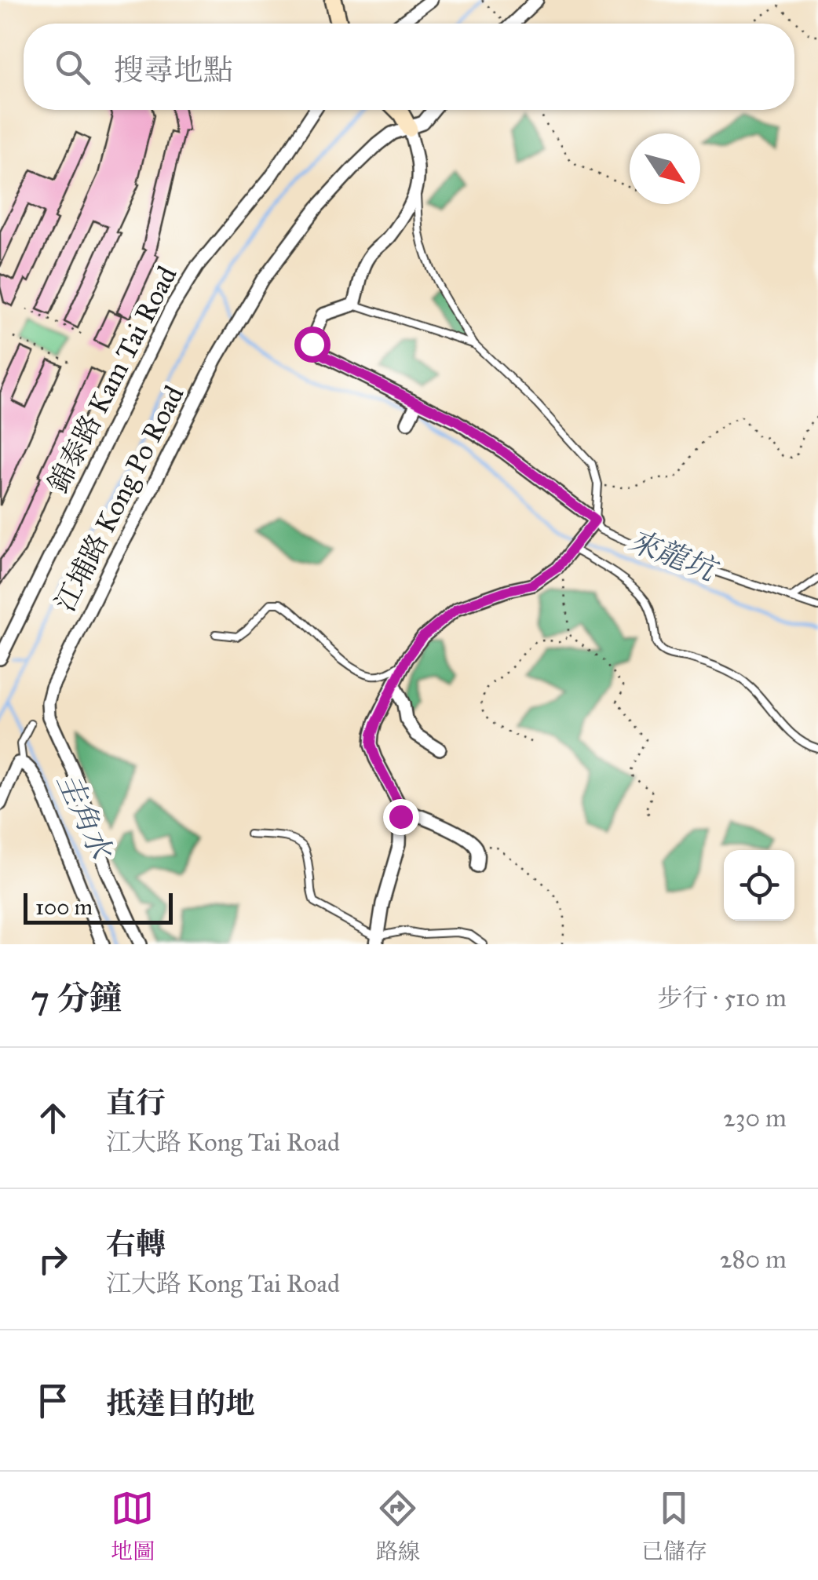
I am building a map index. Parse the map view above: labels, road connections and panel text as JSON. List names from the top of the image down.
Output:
{
  "streets": {
    "street": ["錦泰路 Kam Tai Road", "江埔路 Kong Po Road"]
  },
  "water": ["來龍坑", "圭角水"],
  "scale_bar": "100 m",
  "north": "bottom right",
  "page": {
    "search": "搜尋地點",
    "scale": "100 m",
    "heading": ["7 分鐘", "步行 · 510 m"],
    "list": [
      ["直行", "江大路 Kong Tai Road", "230 m"],
      ["右轉", "江大路 Kong Tai Road", "280 m"],
      "抵達目的地"
    ],
    "nav": ["地圖", "路線", "已儲存"]
  }
}
